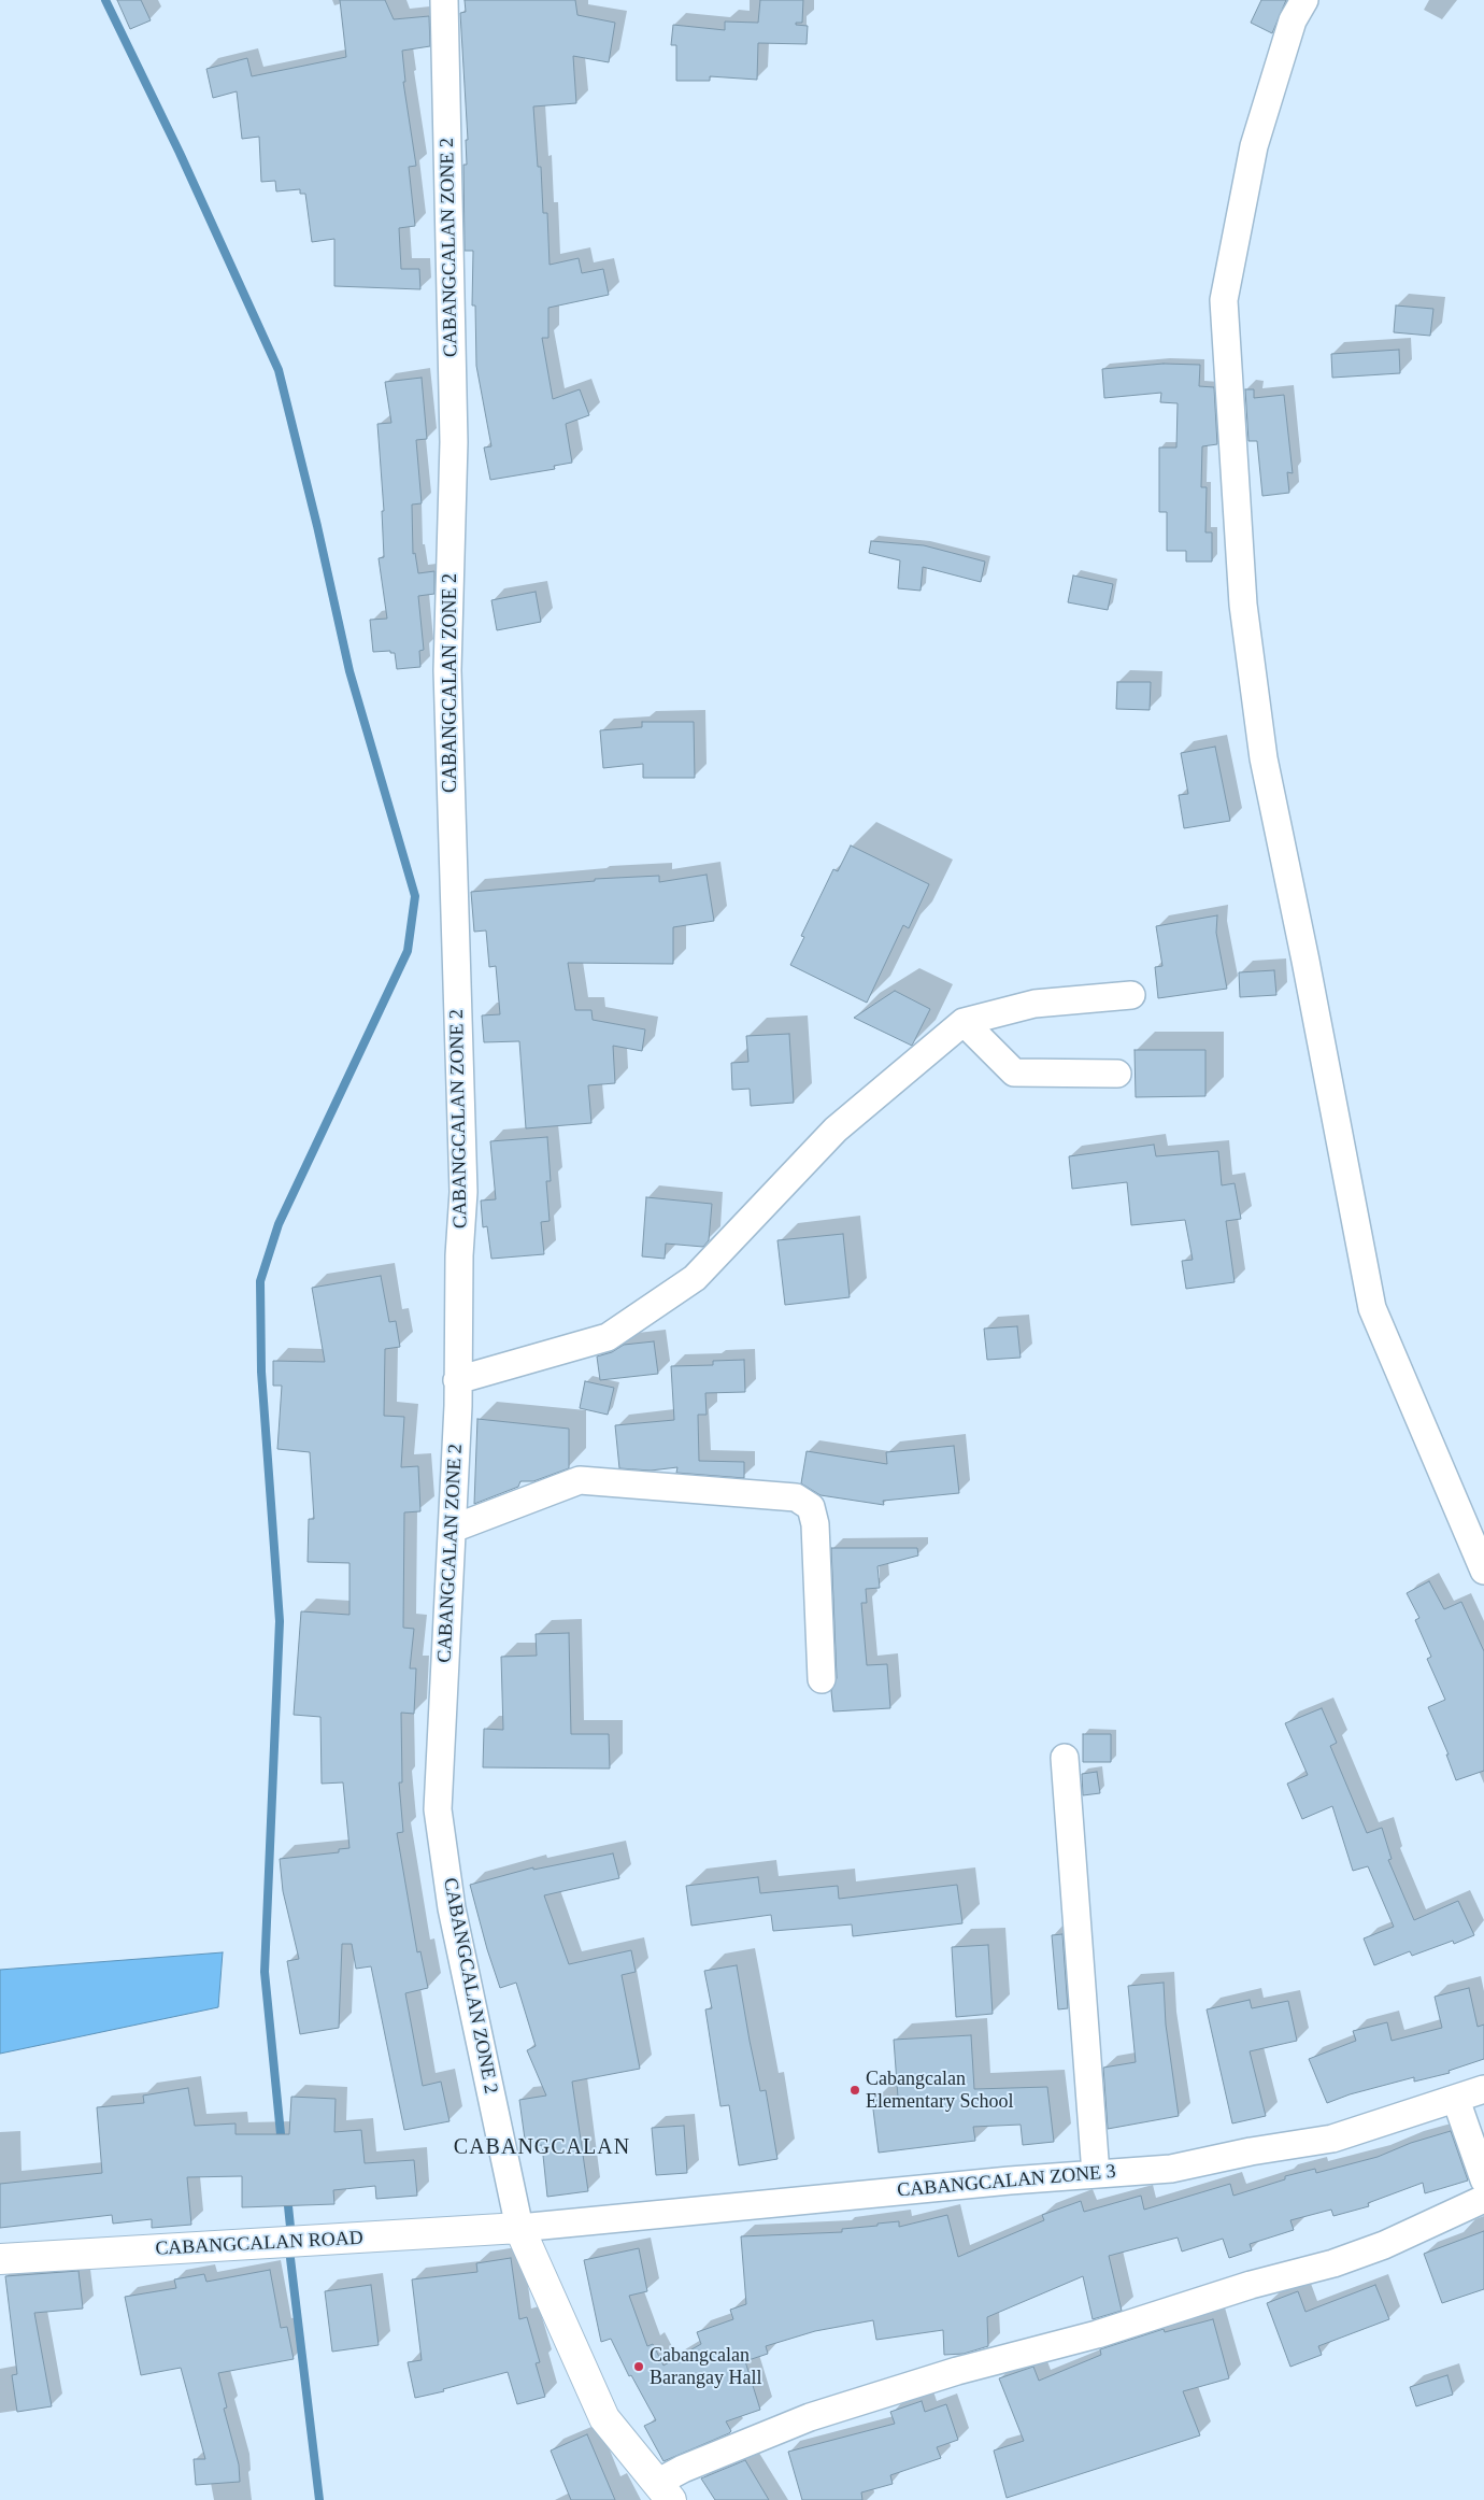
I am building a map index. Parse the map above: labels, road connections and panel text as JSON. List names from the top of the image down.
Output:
{
  "streets": {
    "street": ["CABANGCALAN ZONE 2", "CABANGCALAN ZONE 3", "CABANGCALAN ROAD"]
  },
  "crossings": [
    ["CABANGCALAN ZONE 2", "CABANGCALAN ZONE 3"],
    ["CABANGCALAN ZONE 2", "CABANGCALAN ROAD"],
    ["CABANGCALAN ZONE 3", "CABANGCALAN ROAD"]
  ],
  "districts": ["CABANGCALAN"],
  "places": ["Cabangcalan Elementary School", "Cabangcalan Barangay Hall"]
}
